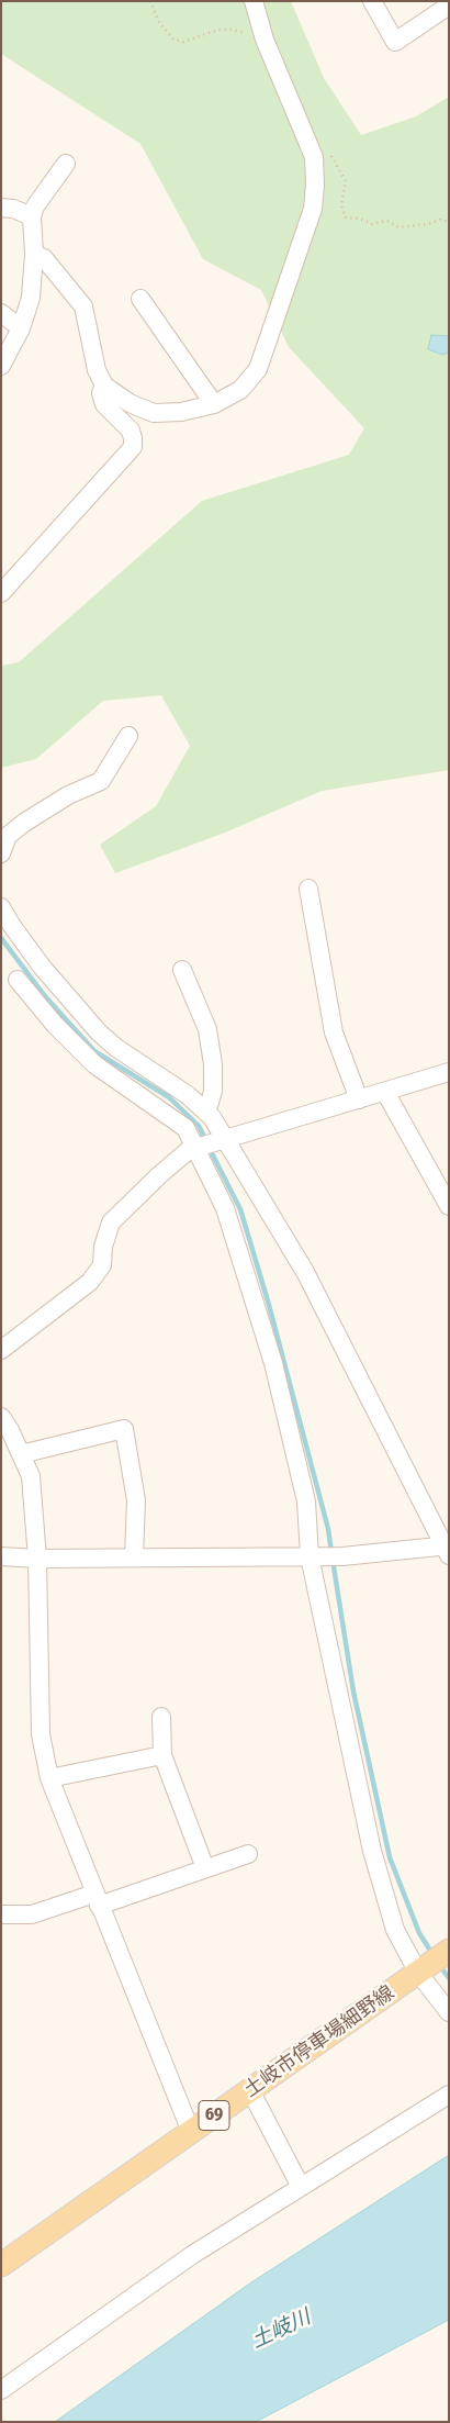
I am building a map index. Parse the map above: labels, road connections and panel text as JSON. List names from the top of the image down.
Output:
{
  "streets": {
    "main road": ["土岐市停車場細野線", "69"]
  },
  "water": ["土岐川"]
}
